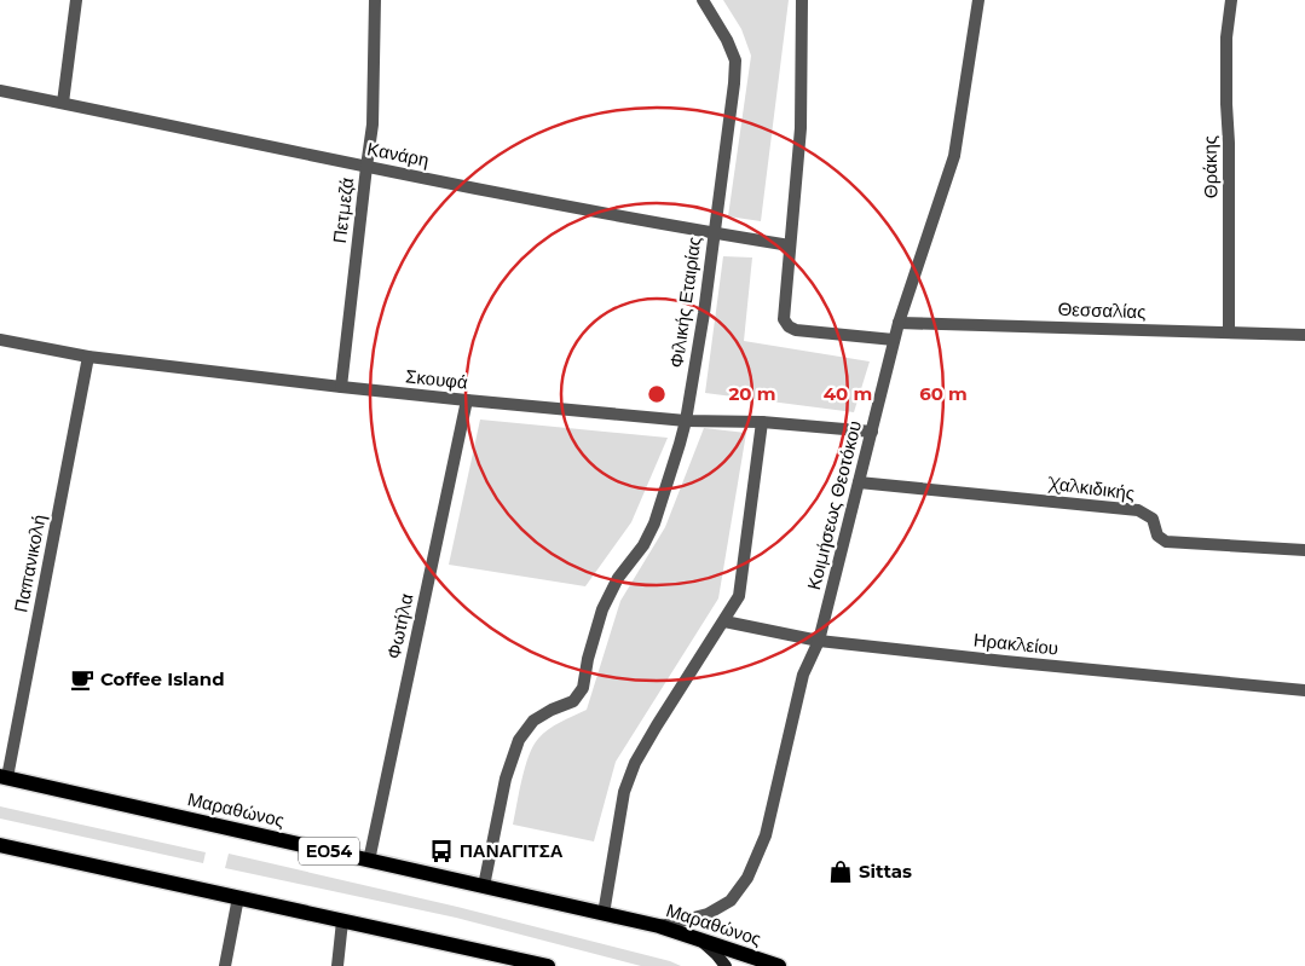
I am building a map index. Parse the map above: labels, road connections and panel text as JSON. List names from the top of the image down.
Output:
{
  "streets": {
    "main road": ["Μαραθώνος", "ΕΟ54"],
    "street": [
      "Κανάρη",
      "Θράκης",
      "Πετμεζά",
      "Φιλικής Εταιρίας",
      "Θεσσαλίας",
      "Σκουφά",
      "Χαλκιδικής",
      "Κοιμήσεως Θεοτόκου",
      "Παπανικολή",
      "Φωτήλα",
      "Ηρακλείου"
    ]
  },
  "crossings": [
    ["Κανάρη", "Πετμεζά"],
    ["Κανάρη", "Φιλικής Εταιρίας"],
    ["Θράκης", "Θεσσαλίας"],
    ["Πετμεζά", "Σκουφά"],
    ["Φιλικής Εταιρίας", "Σκουφά"],
    ["Φιλικής Εταιρίας", "Μαραθώνος"],
    ["Θεσσαλίας", "Κοιμήσεως Θεοτόκου"],
    ["Σκουφά", "Κοιμήσεως Θεοτόκου"],
    ["Σκουφά", "Παπανικολή"],
    ["Σκουφά", "Φωτήλα"],
    ["Χαλκιδικής", "Κοιμήσεως Θεοτόκου"],
    ["Κοιμήσεως Θεοτόκου", "Ηρακλείου"],
    ["Κοιμήσεως Θεοτόκου", "Μαραθώνος"],
    ["Παπανικολή", "Μαραθώνος"],
    ["Φωτήλα", "Μαραθώνος"]
  ],
  "places": {
    "cafe": ["Coffee Island"],
    "bus stop": ["ΠΑΝΑΓΙΤΣΑ"],
    "shop": ["Sittas"]
  },
  "rings": ["20 m", "40 m", "60 m"]
}
